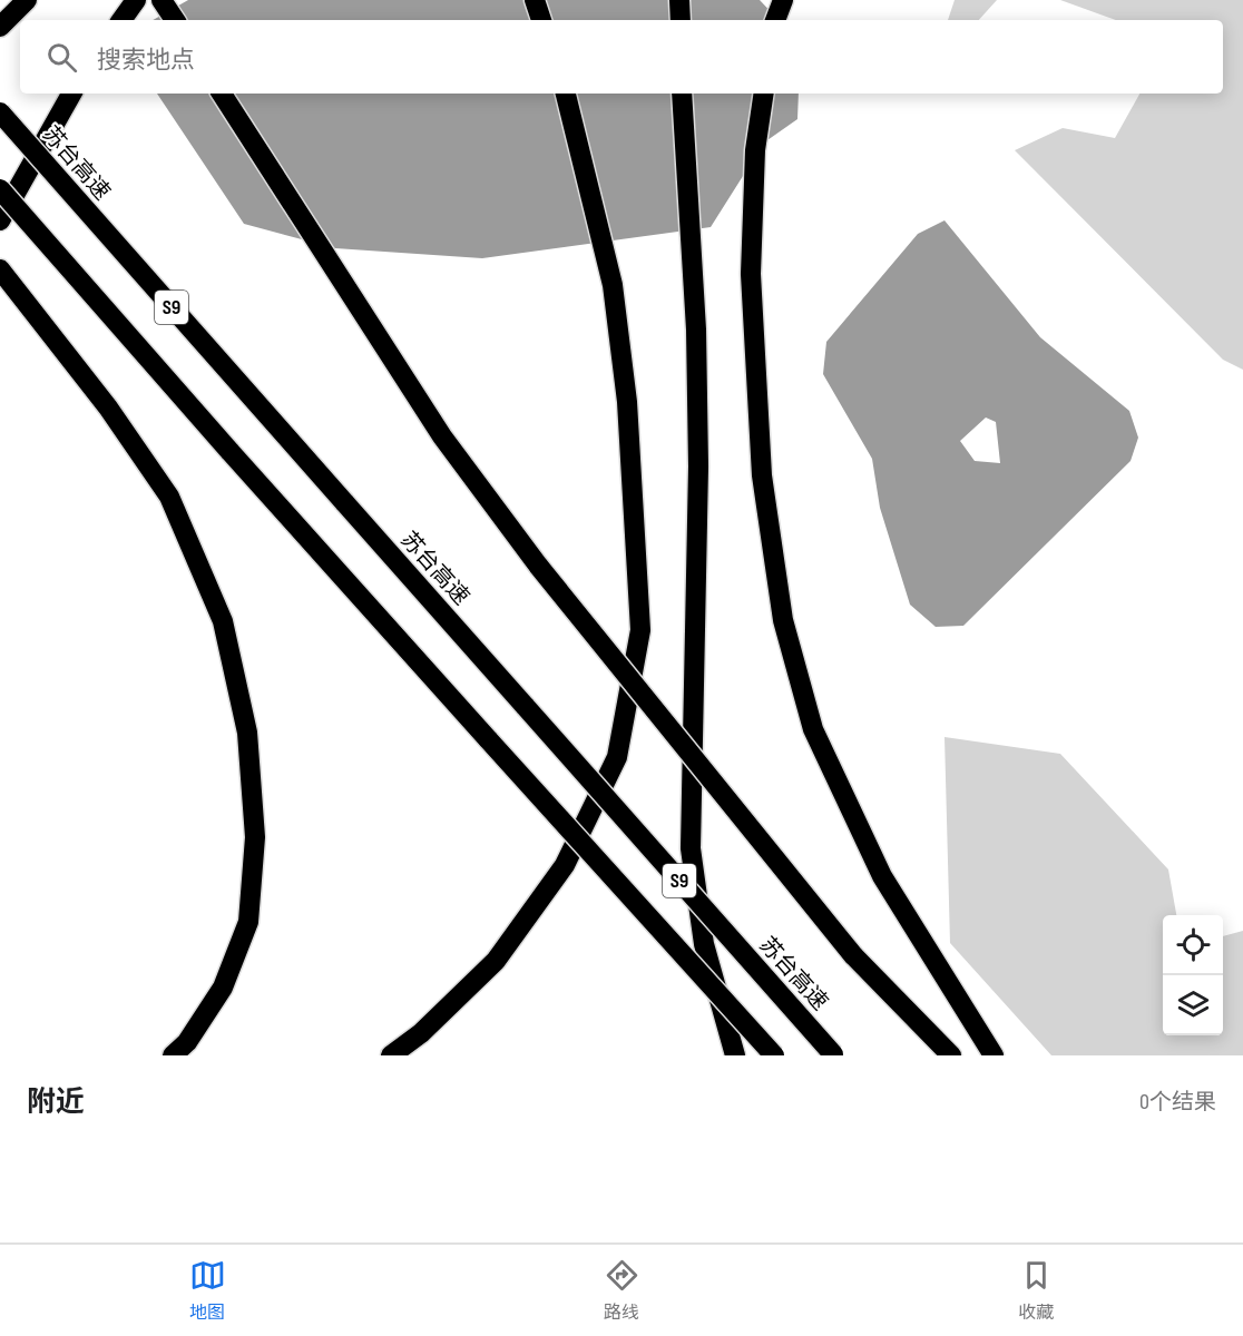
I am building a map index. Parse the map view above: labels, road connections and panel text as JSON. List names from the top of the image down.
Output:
{
  "streets": {
    "highway": ["苏台高速", "S9"]
  },
  "page": {
    "search": "搜索地点",
    "heading": ["附近", "0个结果"],
    "nav": ["地图", "路线", "收藏"]
  }
}
